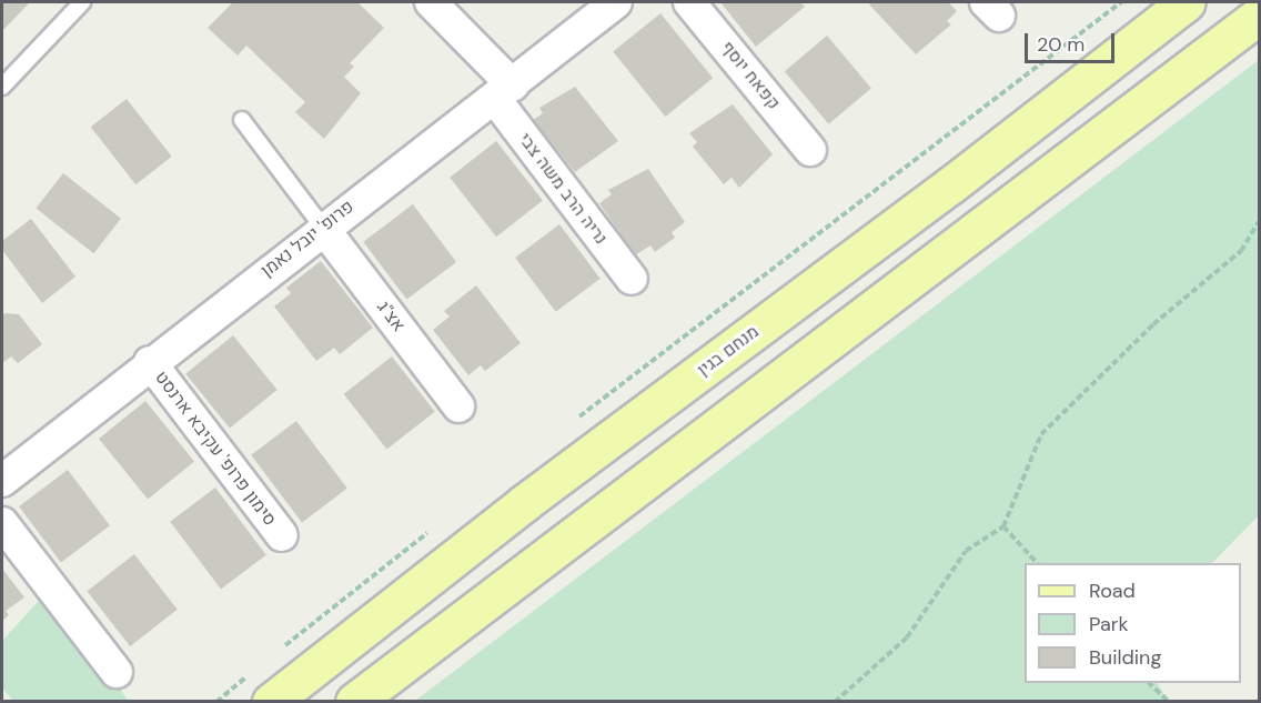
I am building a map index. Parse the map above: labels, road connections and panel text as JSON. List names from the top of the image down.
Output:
{
  "streets": {
    "main road": ["מנחם בגין"],
    "street": [
      "קפאח יוסף",
      "נריה הרב משה צבי",
      "פרופ' יובל נאמן",
      "אצ\"ג",
      "סימון פרופ' עקיבא ארנסט"
    ]
  },
  "crossings": [
    ["נריה הרב משה צבי", "פרופ' יובל נאמן"],
    ["פרופ' יובל נאמן", "אצ\"ג"],
    ["פרופ' יובל נאמן", "סימון פרופ' עקיבא ארנסט"]
  ],
  "legend": ["Road", "Park", "Building"],
  "scale_bar": "20 m"
}
